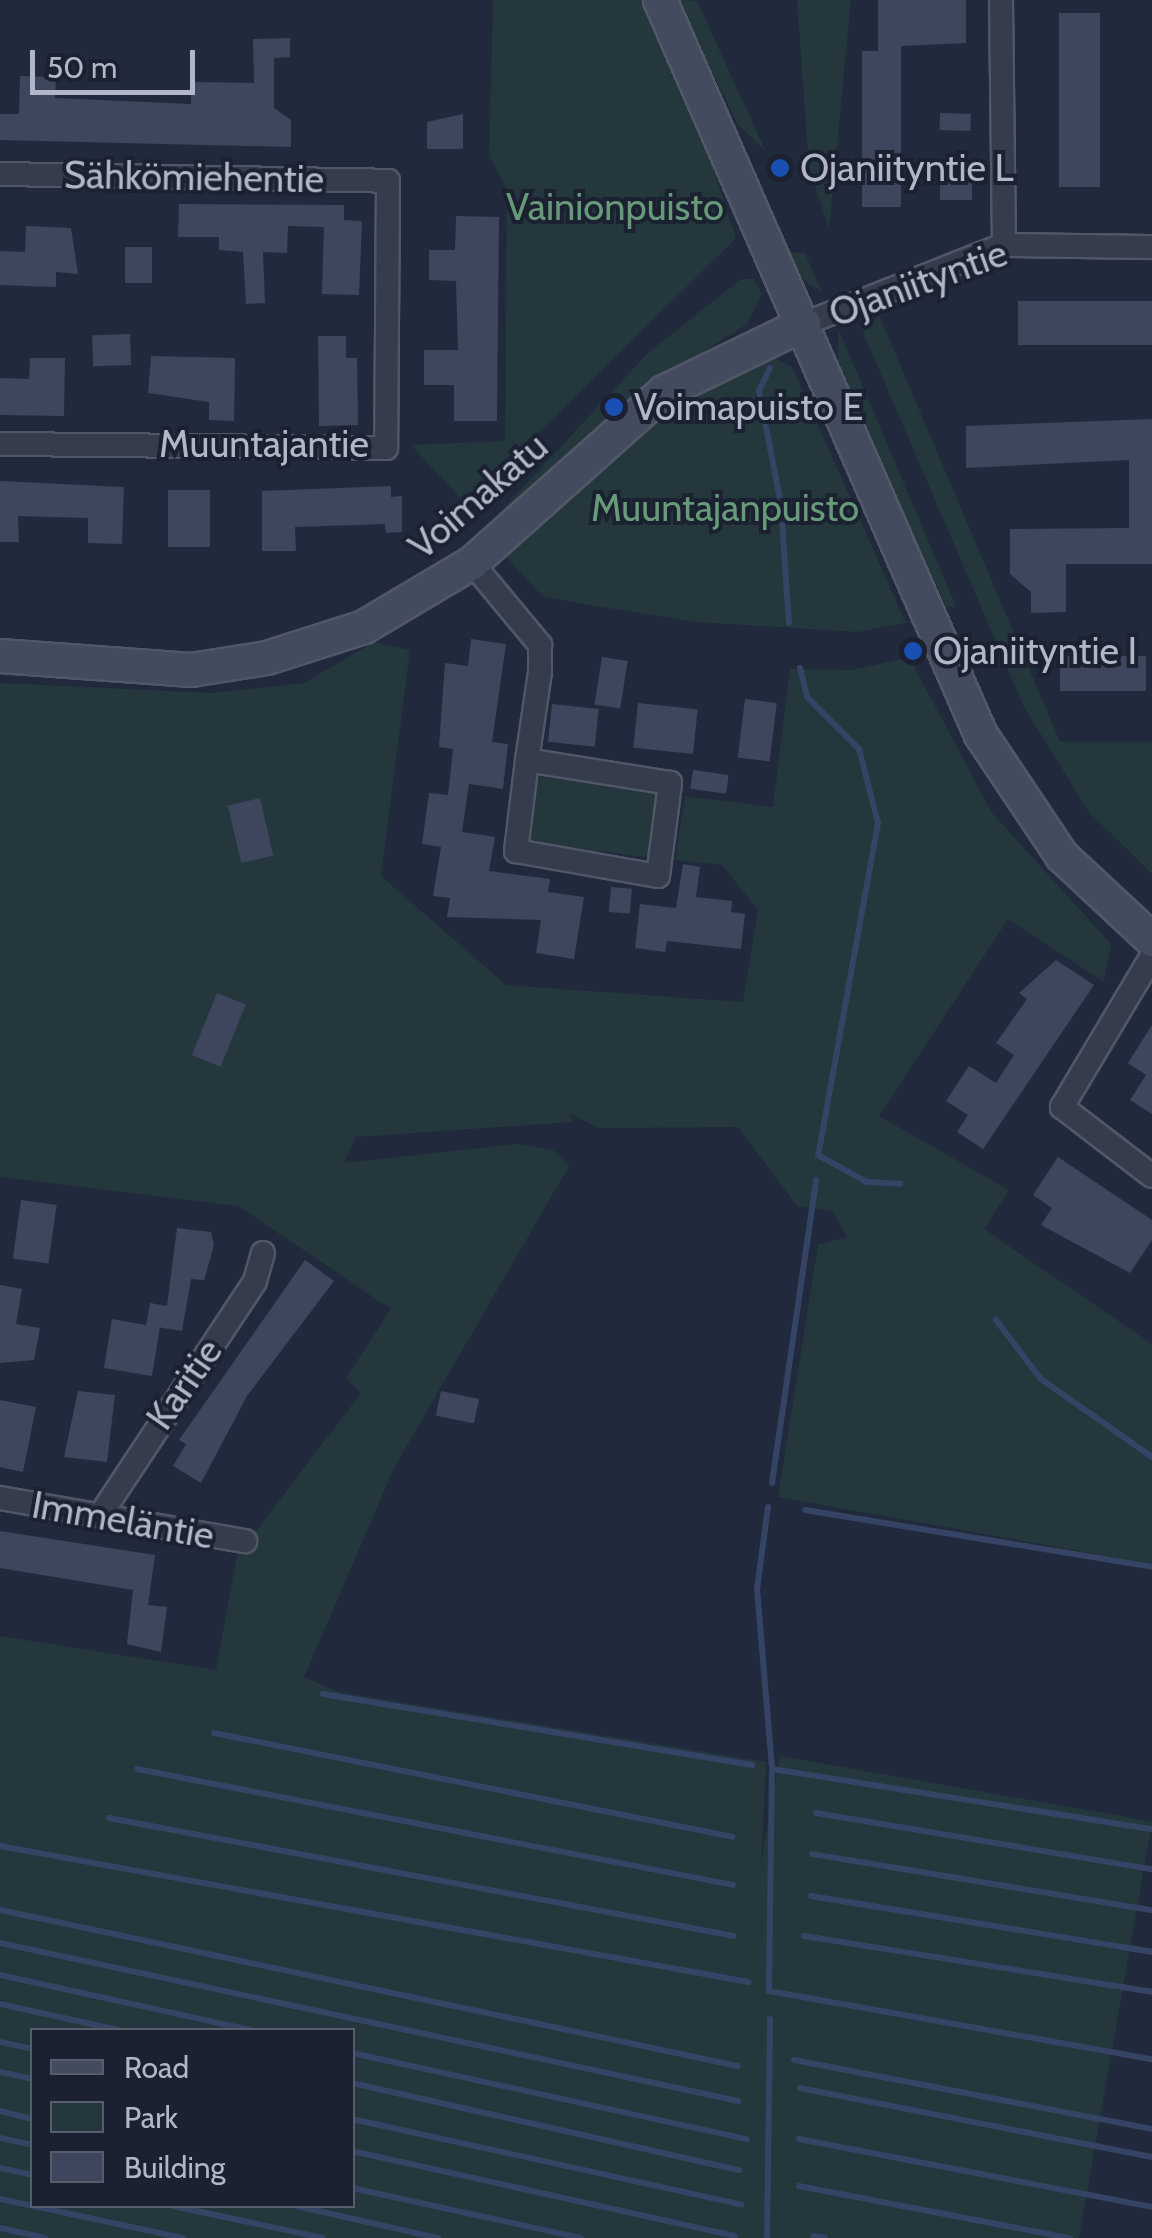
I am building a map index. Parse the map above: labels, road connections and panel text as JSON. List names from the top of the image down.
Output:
{
  "streets": {
    "street": [
      "Sähkömiehentie",
      "Ojaniityntie",
      "Muuntajantie",
      "Voimakatu",
      "Karitie",
      "Immeläntie"
    ]
  },
  "crossings": [
    ["Sähkömiehentie", "Muuntajantie"],
    ["Ojaniityntie", "Voimakatu"],
    ["Karitie", "Immeläntie"]
  ],
  "parks": ["Vainionpuisto", "Muuntajanpuisto"],
  "places": ["Ojaniityntie L", "Voimapuisto E", "Ojaniityntie I"],
  "legend": ["Road", "Park", "Building"],
  "scale_bar": "50 m"
}
